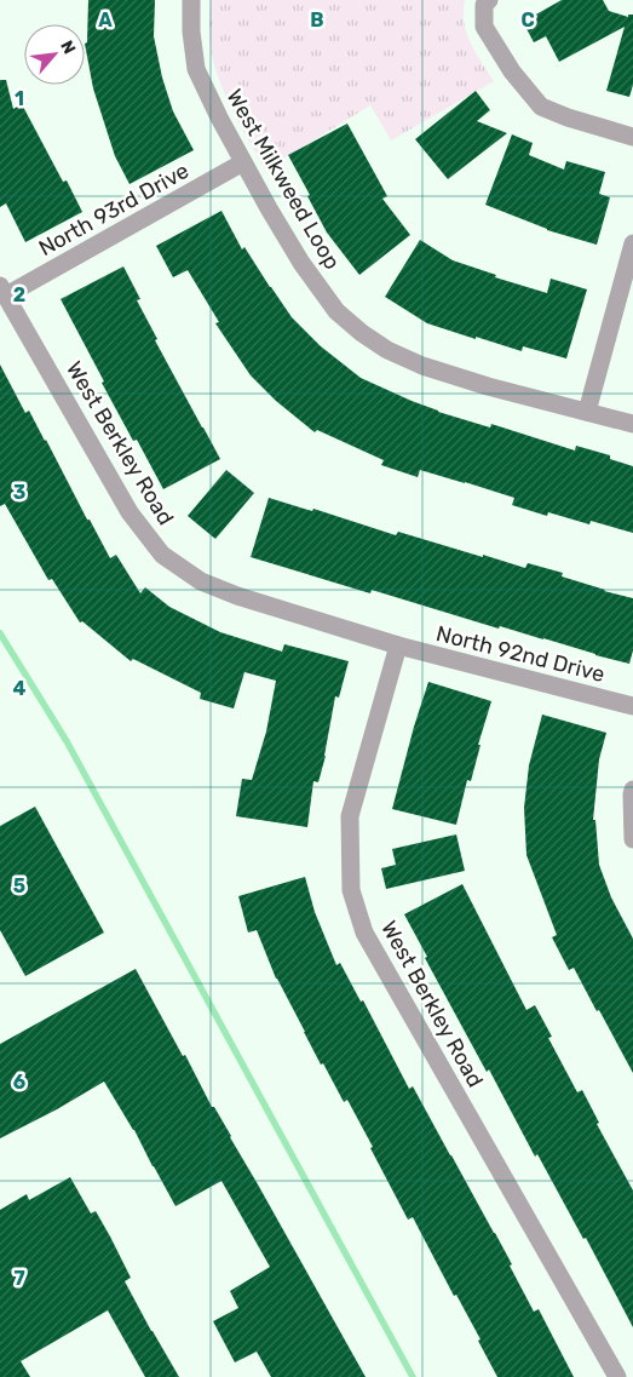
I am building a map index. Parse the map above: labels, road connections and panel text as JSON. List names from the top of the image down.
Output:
{
  "streets": {
    "street": [
      "West Milkweed Loop",
      "North 93rd Drive",
      "West Berkley Road",
      "North 92nd Drive"
    ]
  },
  "crossings": [
    ["West Milkweed Loop", "North 93rd Drive"],
    ["North 93rd Drive", "West Berkley Road"],
    ["West Berkley Road", "North 92nd Drive"]
  ],
  "north": "top right",
  "grid": {
    "columns": ["A", "B", "C"],
    "rows": [
      "1",
      "2",
      "3",
      "4",
      "5",
      "6",
      "7"
    ]
  }
}
